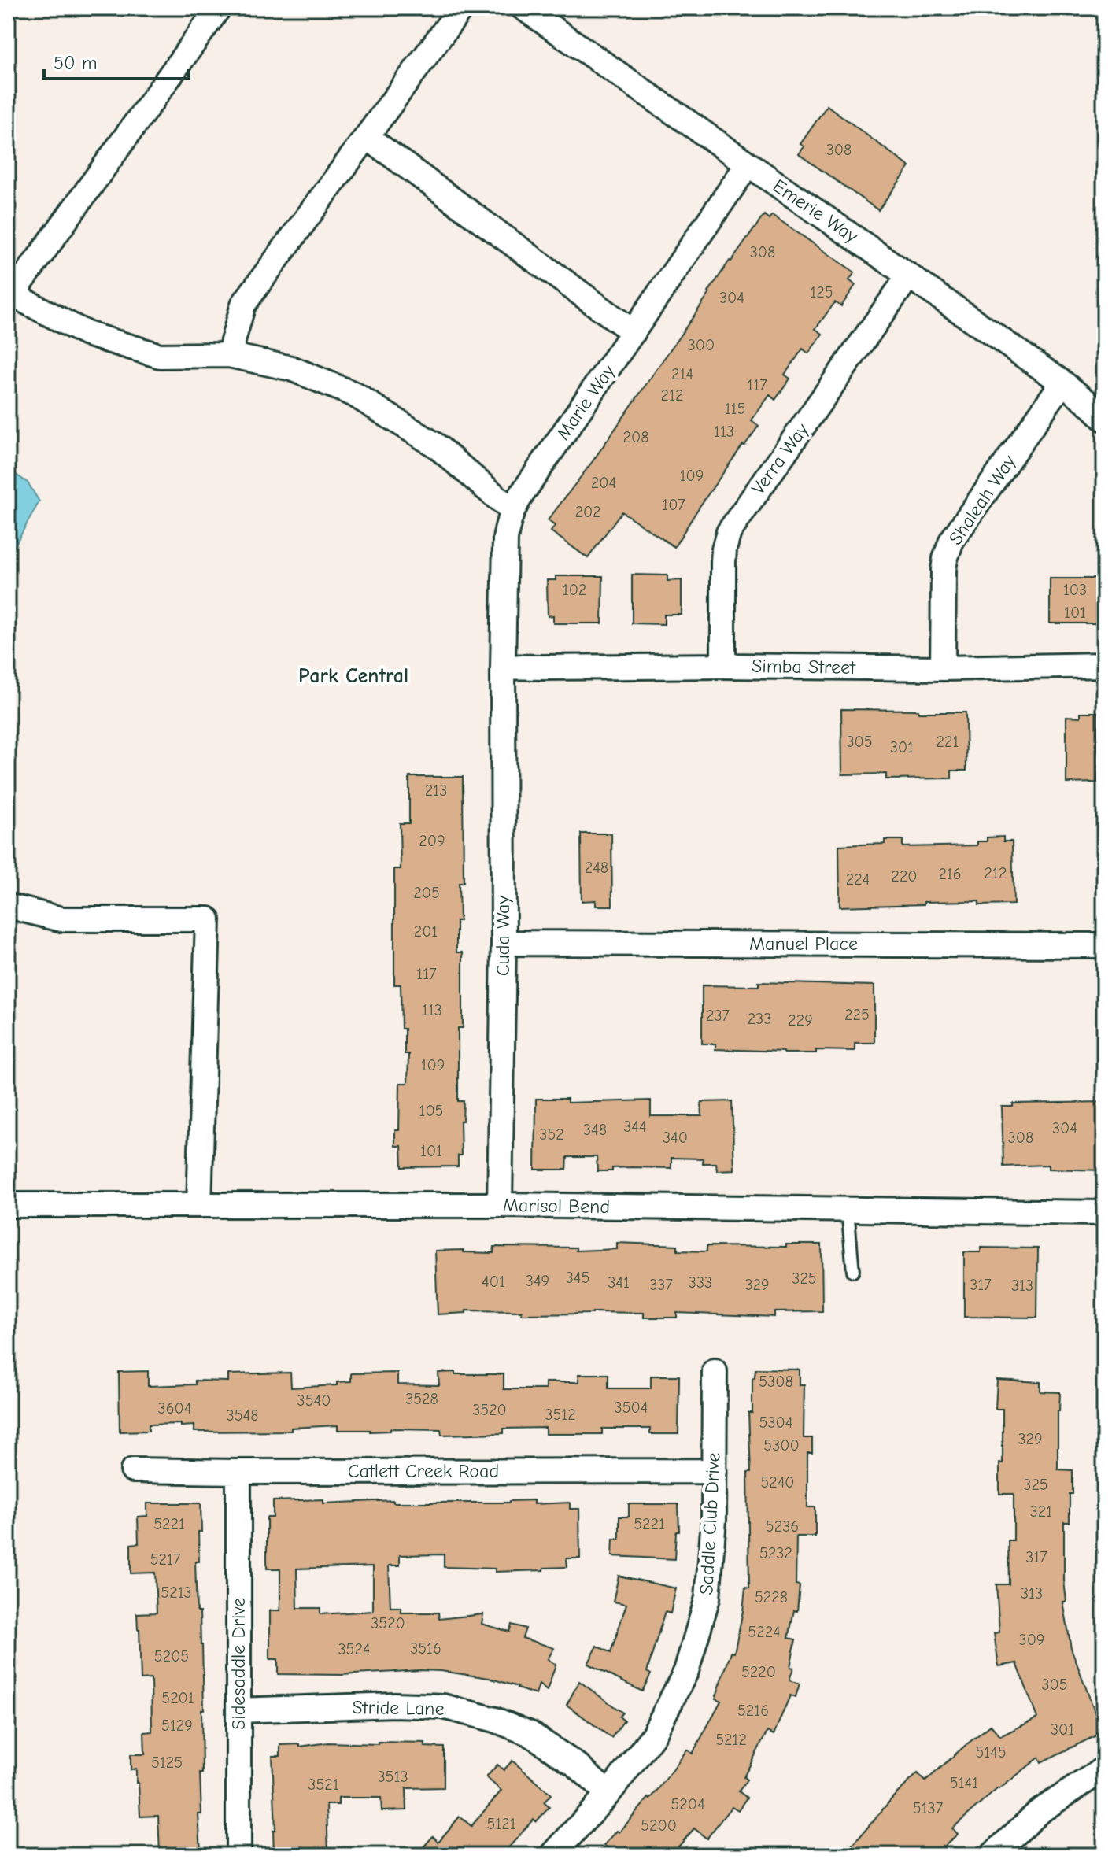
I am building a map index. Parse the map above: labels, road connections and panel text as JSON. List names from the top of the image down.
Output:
{
  "streets": {
    "street": [
      "Emerie Way",
      "Marie Way",
      "Verra Way",
      "Shaleah Way",
      "Simba Street",
      "Cuda Way",
      "Manuel Place",
      "Marisol Bend",
      "Catlett Creek Road",
      "Saddle Club Drive",
      "Sidesaddle Drive",
      "Stride Lane"
    ]
  },
  "crossings": [
    ["Emerie Way", "Marie Way"],
    ["Emerie Way", "Verra Way"],
    ["Emerie Way", "Shaleah Way"],
    ["Marie Way", "Simba Street"],
    ["Marie Way", "Cuda Way"],
    ["Verra Way", "Simba Street"],
    ["Shaleah Way", "Simba Street"],
    ["Simba Street", "Cuda Way"],
    ["Cuda Way", "Manuel Place"],
    ["Cuda Way", "Marisol Bend"],
    ["Catlett Creek Road", "Saddle Club Drive"],
    ["Catlett Creek Road", "Sidesaddle Drive"],
    ["Saddle Club Drive", "Stride Lane"],
    ["Sidesaddle Drive", "Stride Lane"]
  ],
  "districts": ["Park Central"],
  "house_numbers": [
    "308",
    "308",
    "125",
    "304",
    "300",
    "214",
    "117",
    "212",
    "115",
    "113",
    "208",
    "109",
    "204",
    "107",
    "202",
    "102",
    "103",
    "101",
    "305",
    "221",
    "301",
    "213",
    "209",
    "248",
    "212",
    "216",
    "220",
    "224",
    "205",
    "201",
    "117",
    "113",
    "225",
    "237",
    "233",
    "229",
    "109",
    "105",
    "344",
    "304",
    "348",
    "352",
    "340",
    "308",
    "101",
    "345",
    "325",
    "349",
    "401",
    "341",
    "333",
    "337",
    "329",
    "317",
    "313",
    "5308",
    "3528",
    "3540",
    "3504",
    "3604",
    "3520",
    "3512",
    "3548",
    "5304",
    "329",
    "5300",
    "5240",
    "325",
    "321",
    "5221",
    "5221",
    "5236",
    "5232",
    "317",
    "5217",
    "5213",
    "313",
    "5228",
    "3520",
    "5224",
    "309",
    "3516",
    "3524",
    "5205",
    "5220",
    "305",
    "5201",
    "5216",
    "5129",
    "301",
    "5212",
    "5145",
    "5125",
    "3513",
    "5141",
    "3521",
    "5204",
    "5137",
    "5121",
    "5200"
  ],
  "scale_bar": "50 m"
}
